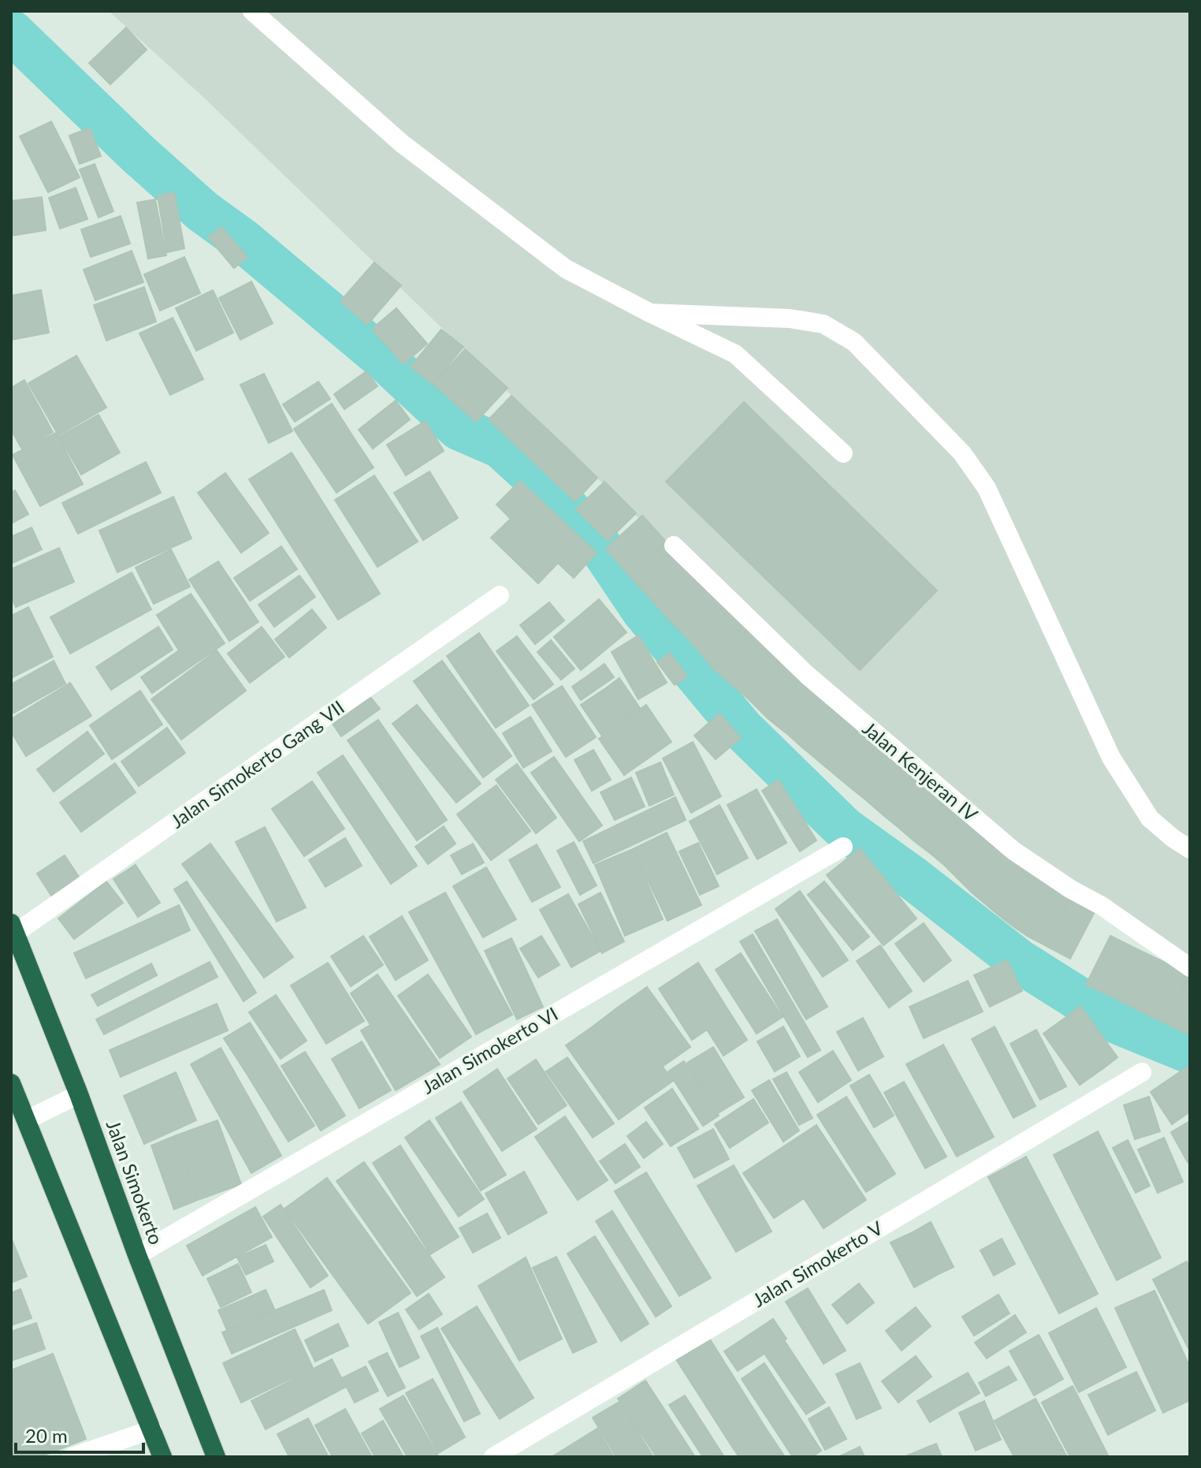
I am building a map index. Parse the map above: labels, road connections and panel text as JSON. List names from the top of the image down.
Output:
{
  "streets": {
    "highway": ["Jalan Simokerto"],
    "street": [
      "Jalan Simokerto Gang VII",
      "Jalan Kenjeran IV",
      "Jalan Simokerto VI",
      "Jalan Simokerto V"
    ]
  },
  "crossings": [
    ["Jalan Simokerto Gang VII", "Jalan Simokerto"],
    ["Jalan Simokerto VI", "Jalan Simokerto"]
  ],
  "scale_bar": "20 m"
}
